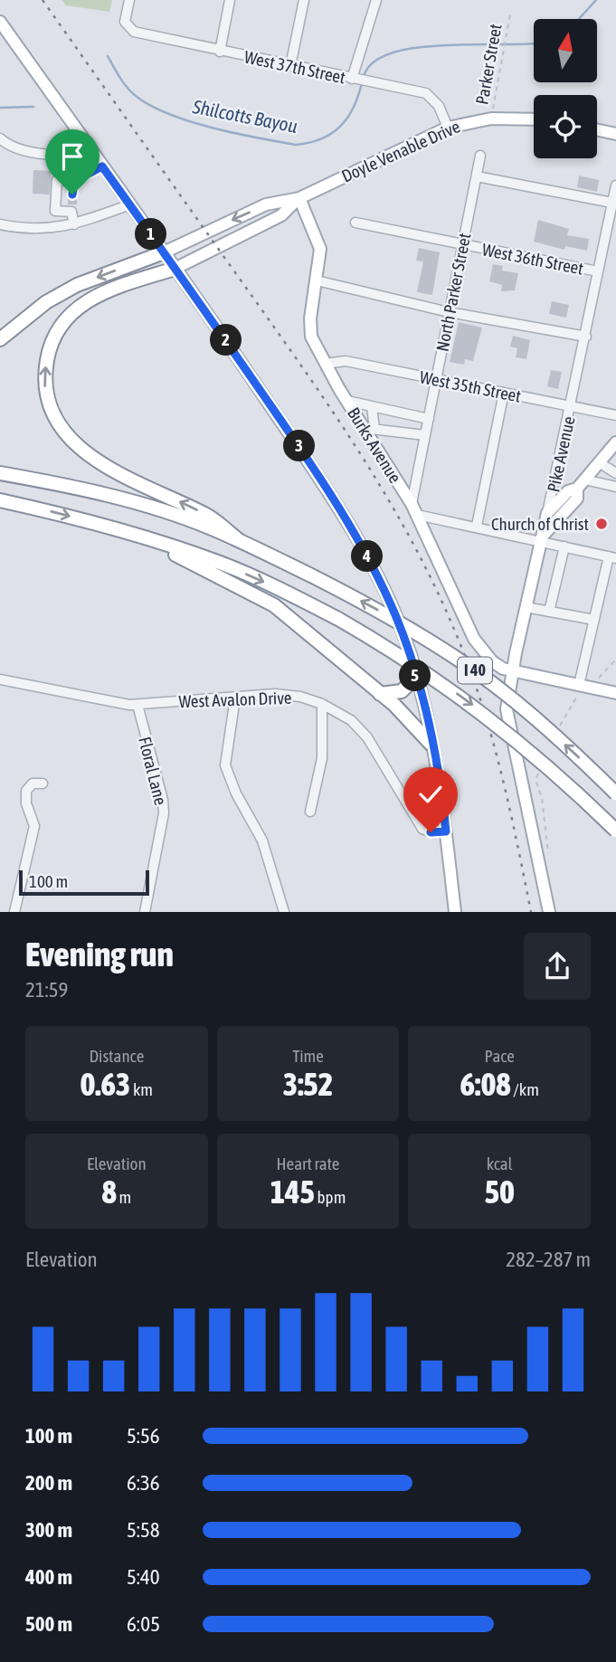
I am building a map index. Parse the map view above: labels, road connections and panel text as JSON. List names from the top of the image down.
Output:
{
  "streets": {
    "highway": ["I 40"],
    "main road": ["Doyle Venable Drive", "Burks Avenue", "Pike Avenue"],
    "street": [
      "West 37th Street",
      "West 36th Street",
      "North Parker Street",
      "West 35th Street",
      "West Avalon Drive",
      "Floral Lane"
    ],
    "path": ["Parker Street"]
  },
  "crossings": [
    ["Parker Street", "Doyle Venable Drive"],
    ["West 37th Street", "Doyle Venable Drive"],
    ["Doyle Venable Drive", "Burks Avenue"],
    ["West 36th Street", "North Parker Street"],
    ["West 36th Street", "Pike Avenue"],
    ["North Parker Street", "West 35th Street"],
    ["North Parker Street", "Burks Avenue"],
    ["West 35th Street", "Burks Avenue"],
    ["West 35th Street", "Pike Avenue"],
    ["Burks Avenue", "Pike Avenue"],
    ["West Avalon Drive", "Floral Lane"]
  ],
  "water": ["Shilcotts Bayou"],
  "places": ["Church of Christ"],
  "scale_bar": "100 m",
  "north": "top",
  "page": {
    "pins": [
      "1",
      "2",
      "3",
      "4",
      "5"
    ],
    "scale": "100 m",
    "heading": ["Evening run", "21:59"],
    "stats": [
      ["Distance", "0.63 km"],
      ["Time", "3:52"],
      ["Pace", "6:08 /km"],
      ["Elevation", "8 m"],
      ["Heart rate", "145 bpm"],
      ["kcal", "50"]
    ],
    "chart": ["Elevation", "282–287 m"],
    "list": [
      {
        "name": "100 m",
        "note": "5:56"
      },
      {
        "name": "200 m",
        "note": "6:36"
      },
      {
        "name": "300 m",
        "note": "5:58"
      },
      {
        "name": "400 m",
        "note": "5:40"
      },
      {
        "name": "500 m",
        "note": "6:05"
      }
    ]
  }
}
